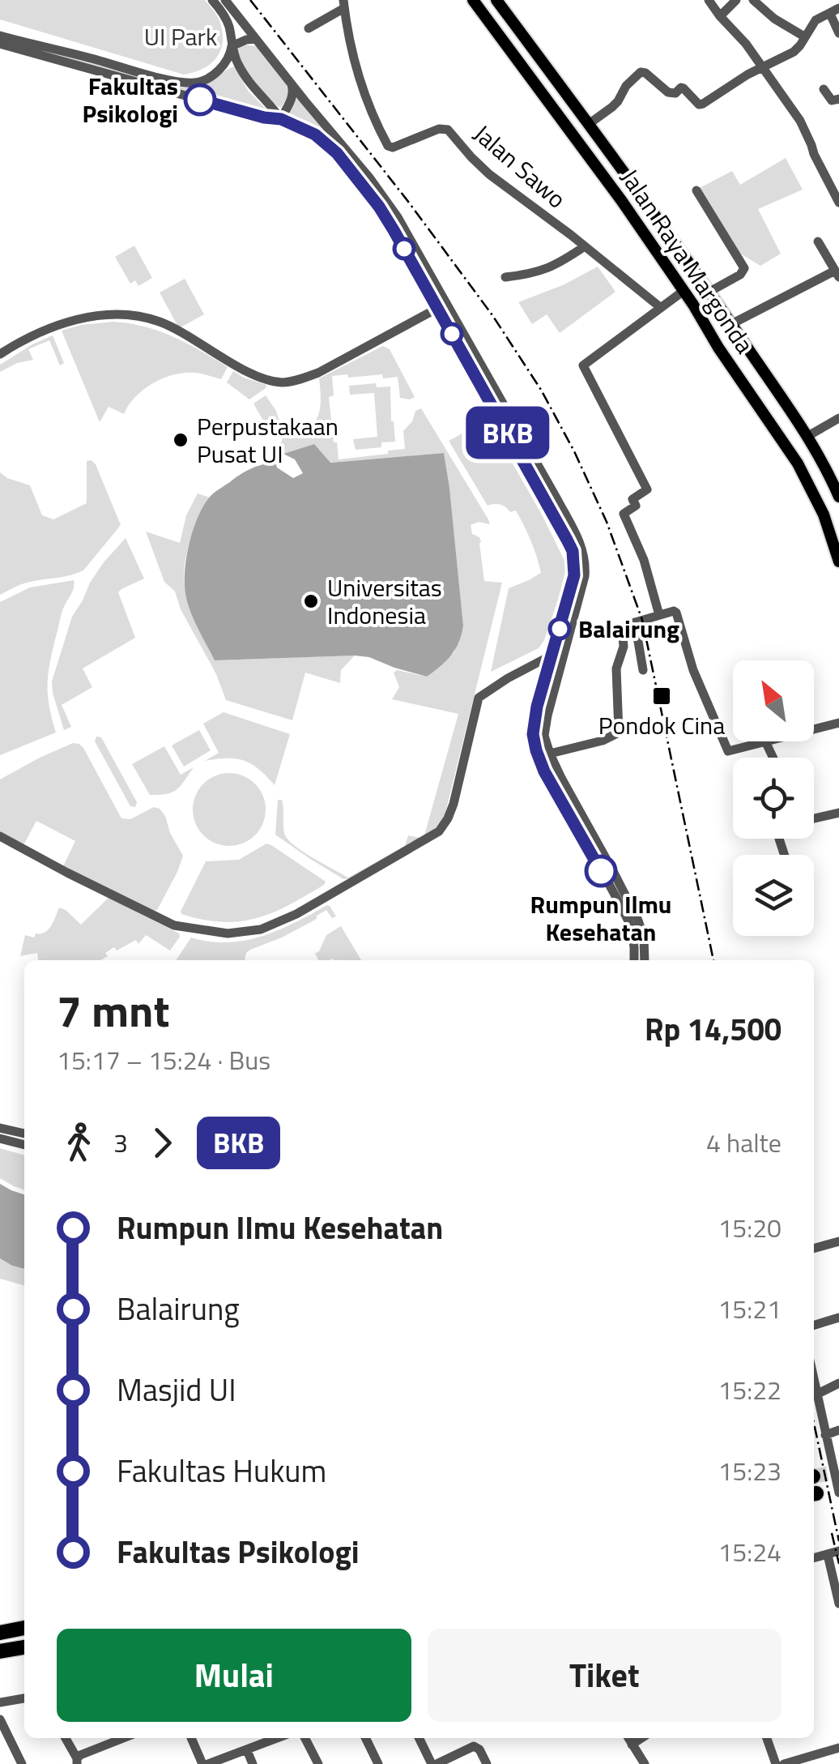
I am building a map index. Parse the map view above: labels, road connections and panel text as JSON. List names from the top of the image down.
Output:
{
  "streets": {
    "main road": ["Jalan Raya Margonda"],
    "street": ["Jalan Sawo"]
  },
  "parks": ["UI Park"],
  "places": {
    "other": [
      "Fakultas Psikologi",
      "Perpustakaan Pusat UI",
      "Universitas Indonesia",
      "Balairung",
      "Rumpun Ilmu Kesehatan"
    ],
    "transit": ["Pondok Cina"]
  },
  "lines": ["bus line BKB"],
  "north": "top left",
  "page": {
    "on_map": "BKB",
    "heading": ["7 mnt", "15:17 – 15:24 · Bus", "Rp 14,500"],
    "legs": ["3", "BKB", "4 halte"],
    "list": [
      {
        "name": "Rumpun Ilmu Kesehatan",
        "value": "15:20"
      },
      {
        "name": "Balairung",
        "value": "15:21"
      },
      {
        "name": "Masjid UI",
        "value": "15:22"
      },
      {
        "name": "Fakultas Hukum",
        "value": "15:23"
      },
      {
        "name": "Fakultas Psikologi",
        "value": "15:24"
      }
    ],
    "buttons": ["Mulai", "Tiket"]
  }
}
